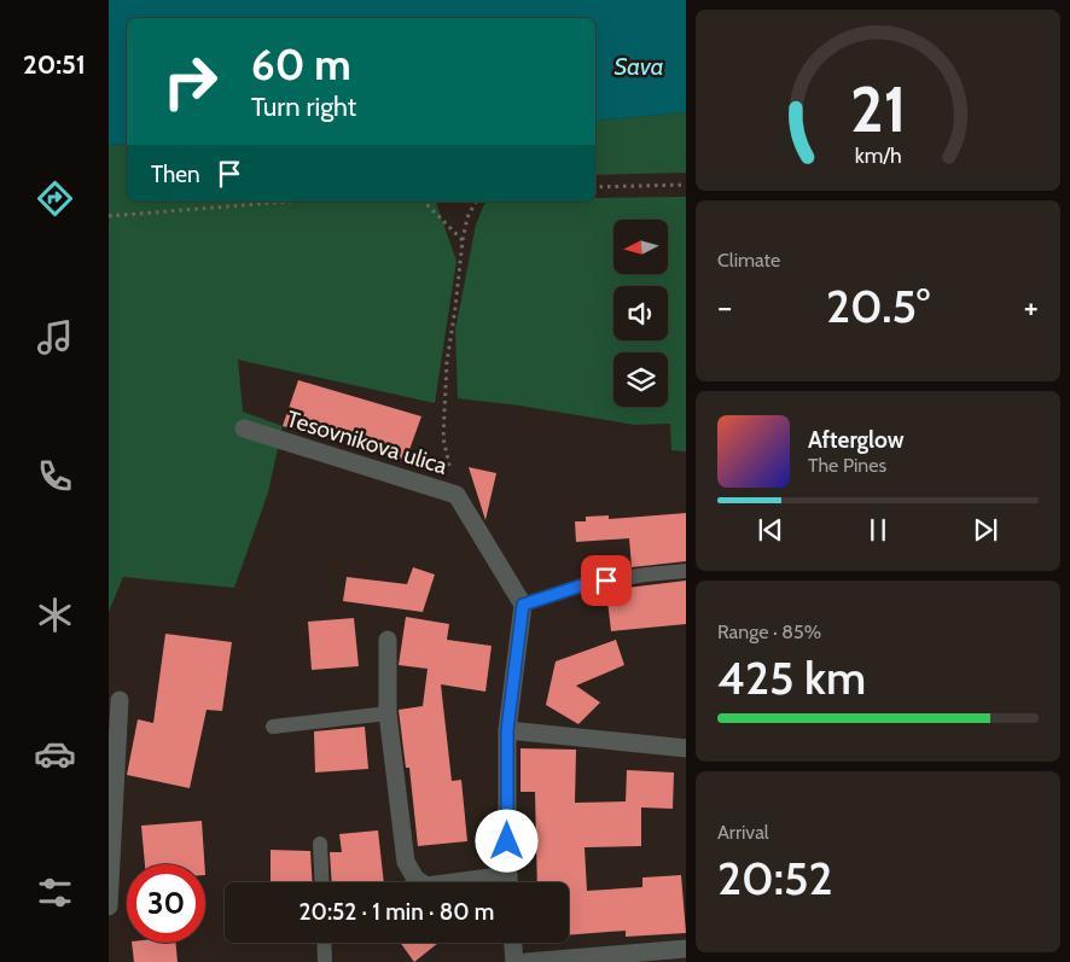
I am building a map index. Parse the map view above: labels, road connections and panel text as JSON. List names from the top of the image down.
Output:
{
  "streets": {
    "street": ["Tesovnikova ulica"]
  },
  "water": ["Sava"],
  "north": "left",
  "page": {
    "tabs": "20:51",
    "turn": ["60 m", "Turn right"],
    "then": "Then",
    "tile": [
      "Climate",
      ["Range · 85%", "425 km"],
      ["Arrival", "20:52"]
    ],
    "heat": ["−", "20.5°", "+"],
    "song": ["Afterglow", "The Pines"],
    "limit": "30",
    "trip": "20:52 · 1 min · 80 m",
    "gauge": ["21", "km/h"]
  }
}
